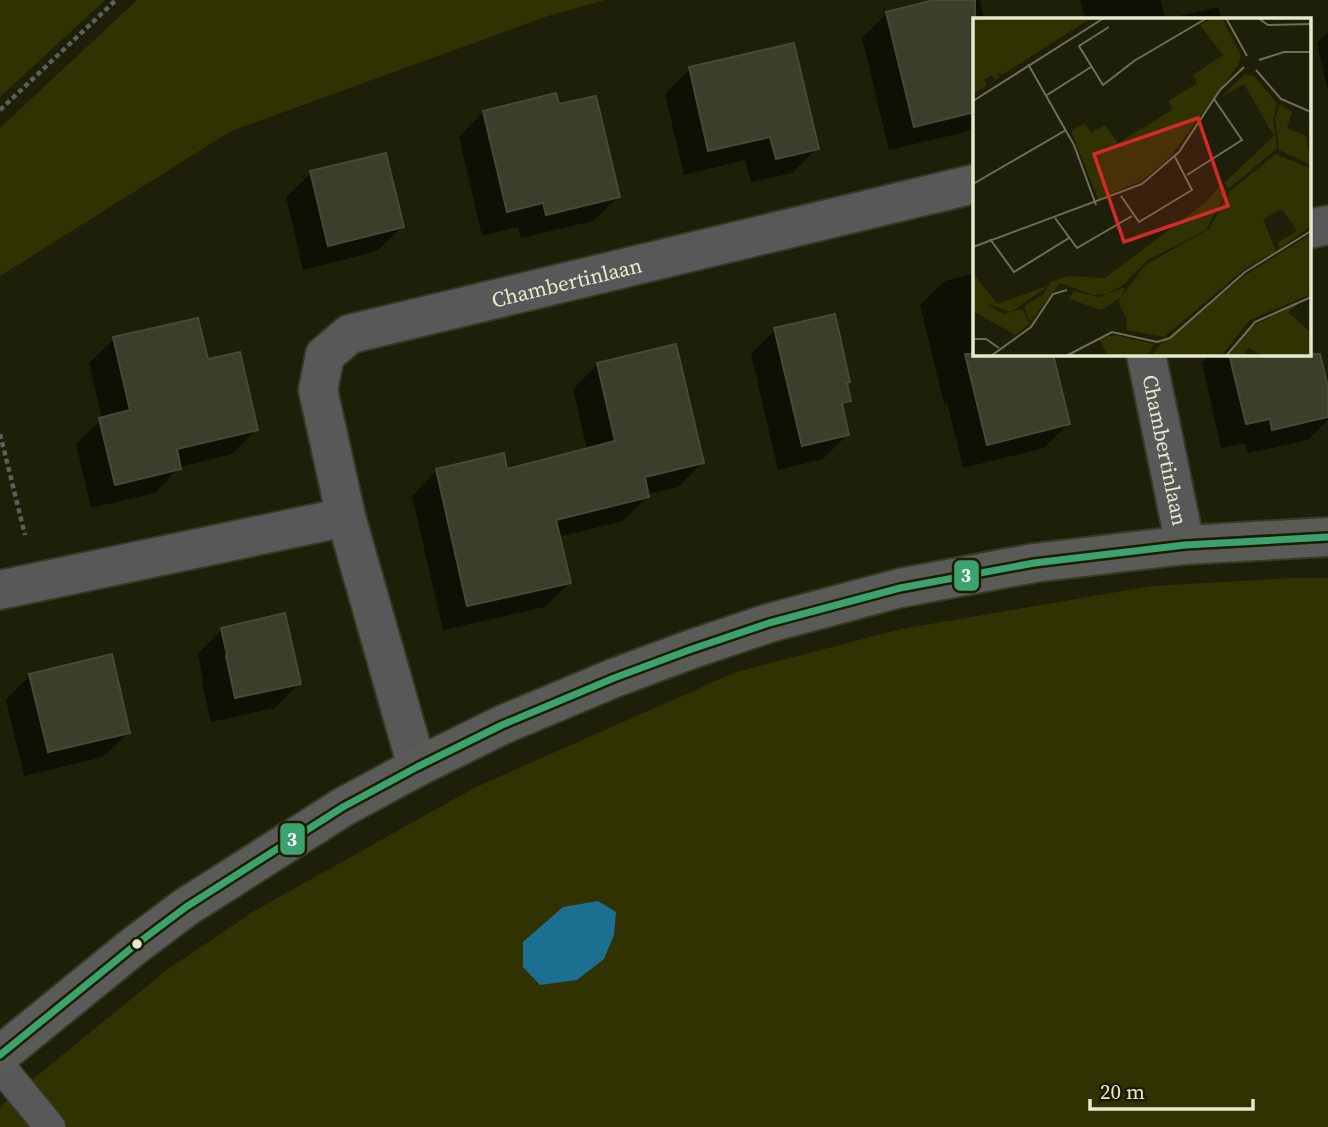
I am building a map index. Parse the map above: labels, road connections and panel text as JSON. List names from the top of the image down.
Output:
{
  "streets": {
    "street": ["Chambertinlaan"]
  },
  "lines": ["transit line 3"],
  "scale_bar": "20 m"
}
